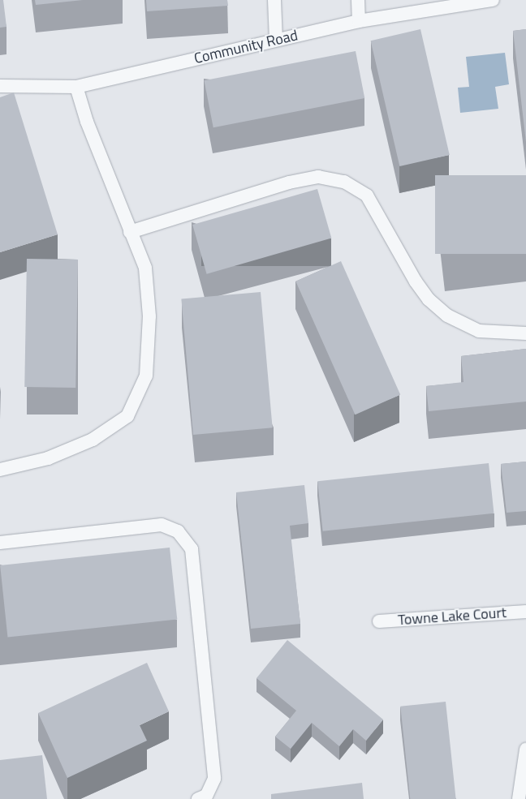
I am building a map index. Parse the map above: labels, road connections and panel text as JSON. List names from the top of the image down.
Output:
{
  "streets": {
    "lane": ["Community Road", "Towne Lake Court"]
  }
}
